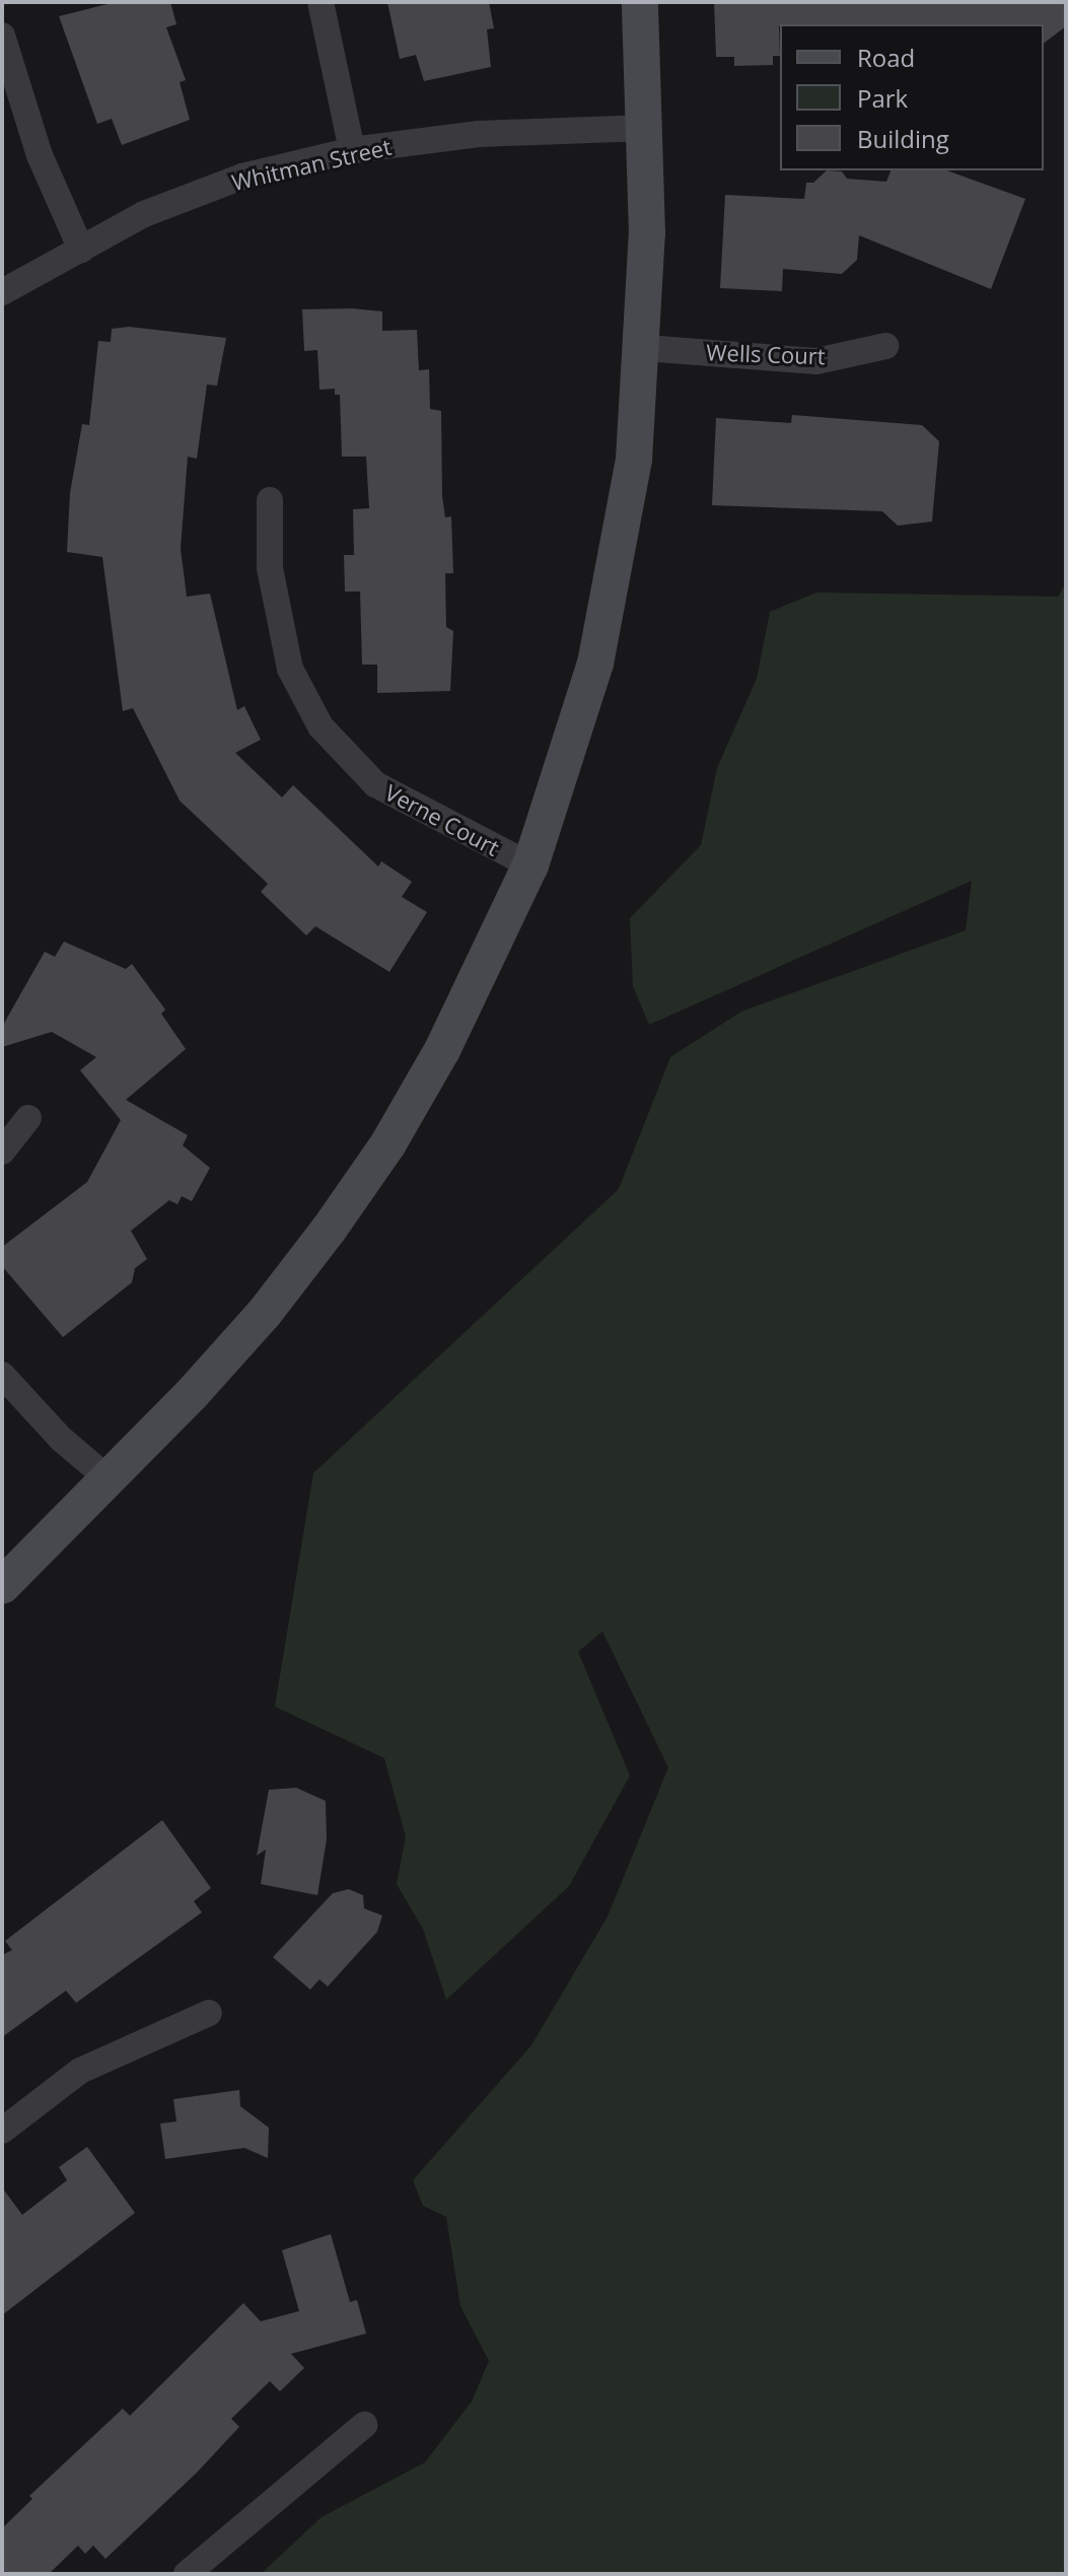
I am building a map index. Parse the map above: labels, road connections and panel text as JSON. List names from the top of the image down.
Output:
{
  "streets": {
    "street": ["Whitman Street", "Wells Court", "Verne Court"]
  },
  "legend": ["Road", "Park", "Building"]
}
